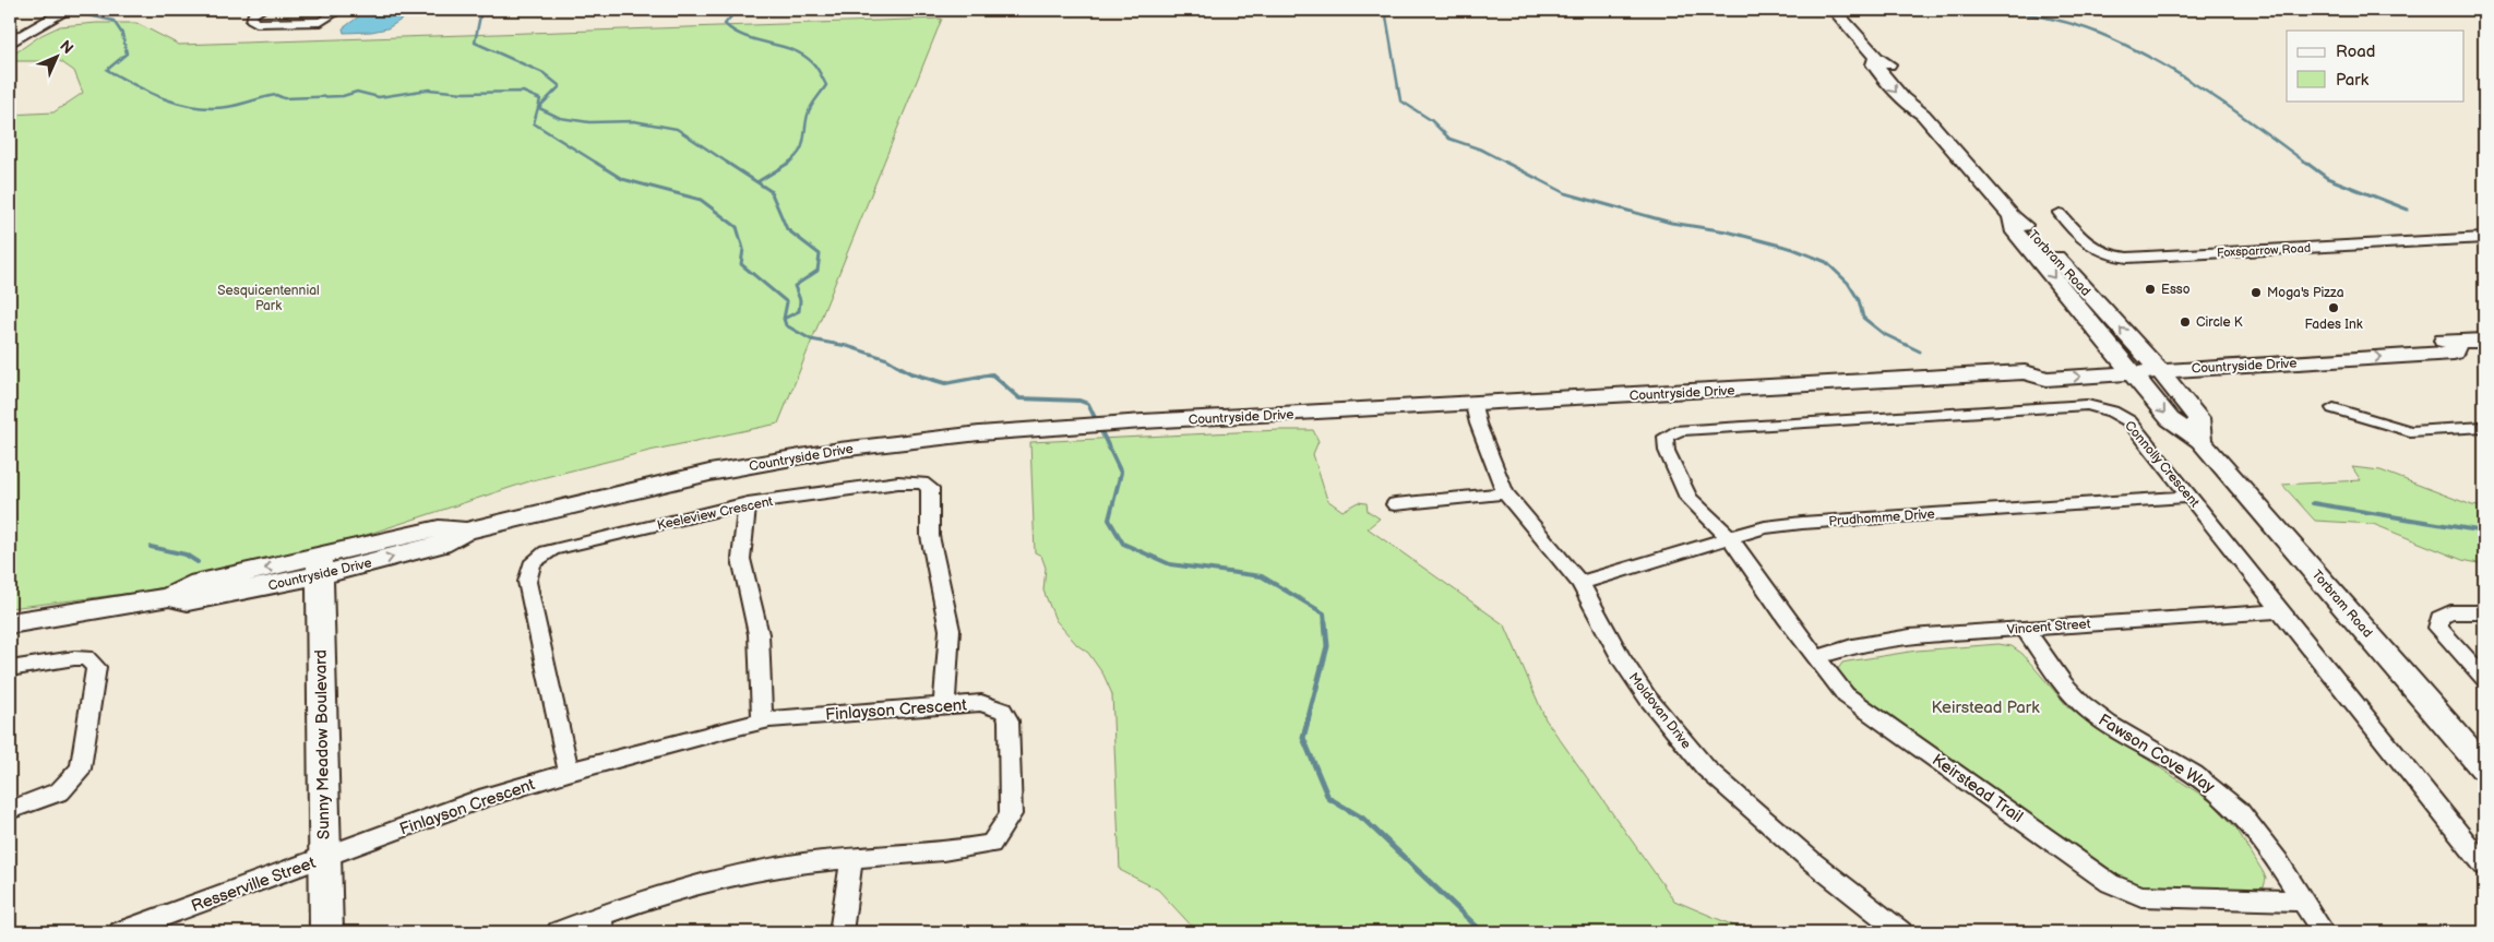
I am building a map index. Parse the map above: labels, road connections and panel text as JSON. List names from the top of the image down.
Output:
{
  "streets": {
    "main road": ["Torbram Road", "Countryside Drive", "Sunny Meadow Boulevard"],
    "street": [
      "Foxsparrow Road",
      "Connolly Crescent",
      "Keeleview Crescent",
      "Prudhomme Drive",
      "Vincent Street",
      "Finlayson Crescent",
      "Moldovan Drive",
      "Fawson Cove Way",
      "Keirstead Trail",
      "Resserville Street"
    ]
  },
  "crossings": [
    ["Torbram Road", "Countryside Drive"],
    ["Countryside Drive", "Moldovan Drive"],
    ["Countryside Drive", "Sunny Meadow Boulevard"],
    ["Connolly Crescent", "Prudhomme Drive"],
    ["Connolly Crescent", "Vincent Street"],
    ["Connolly Crescent", "Keirstead Trail"],
    ["Keeleview Crescent", "Finlayson Crescent"],
    ["Prudhomme Drive", "Moldovan Drive"],
    ["Prudhomme Drive", "Keirstead Trail"],
    ["Vincent Street", "Fawson Cove Way"],
    ["Vincent Street", "Keirstead Trail"],
    ["Finlayson Crescent", "Sunny Meadow Boulevard"],
    ["Finlayson Crescent", "Resserville Street"],
    ["Sunny Meadow Boulevard", "Resserville Street"],
    ["Fawson Cove Way", "Keirstead Trail"]
  ],
  "parks": ["Sesquicentennial Park", "Keirstead Park"],
  "places": [
    "Esso",
    "Moga's Pizza",
    "Fades Ink",
    "Circle K"
  ],
  "legend": ["Road", "Park"],
  "north": "top right"
}
